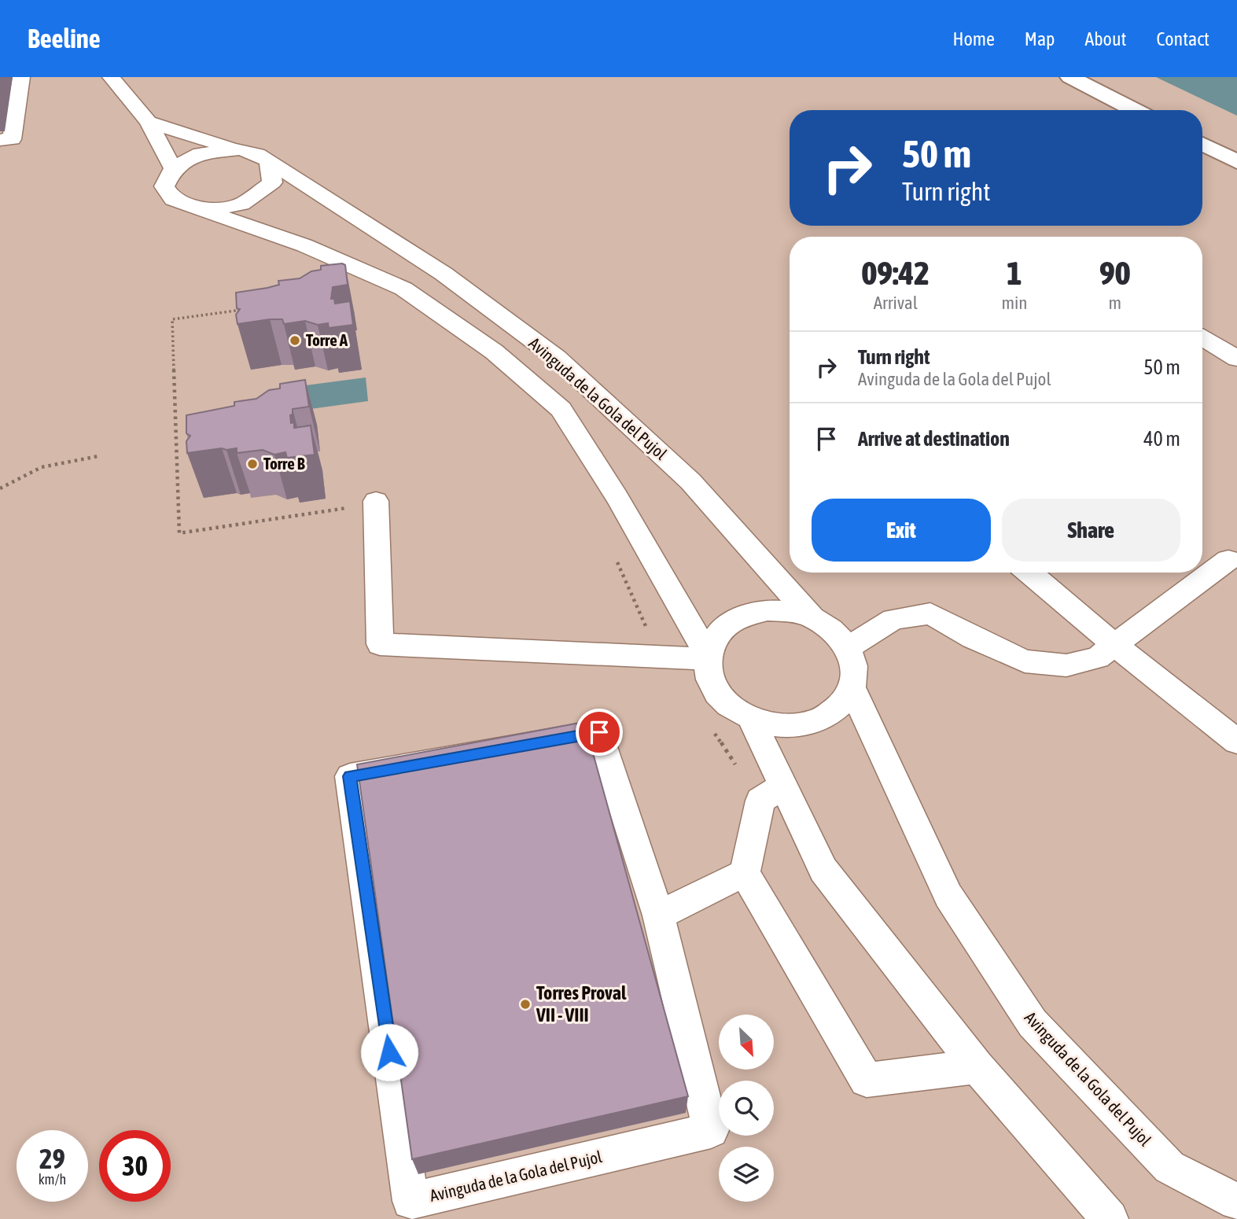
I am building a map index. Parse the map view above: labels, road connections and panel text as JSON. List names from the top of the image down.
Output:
{
  "streets": {
    "street": ["Avinguda de la Gola del Pujol"]
  },
  "places": ["Torre A", "Torre B", "Torres Proval VII - VIII"],
  "north": "bottom right",
  "page": {
    "header": "Beeline",
    "nav": [
      "Home",
      "Map",
      "About",
      "Contact"
    ],
    "turn": ["50 m", "Turn right"],
    "eta": [
      "09:42",
      "Arrival",
      "1",
      "min",
      "90",
      "m"
    ],
    "list": [
      {
        "name": "Turn right",
        "note": "Avinguda de la Gola del Pujol",
        "value": "50 m"
      },
      {
        "name": "Arrive at destination",
        "value": "40 m"
      }
    ],
    "buttons": ["Exit", "Share"],
    "speed": "29 km/h",
    "limit": "30"
  }
}
